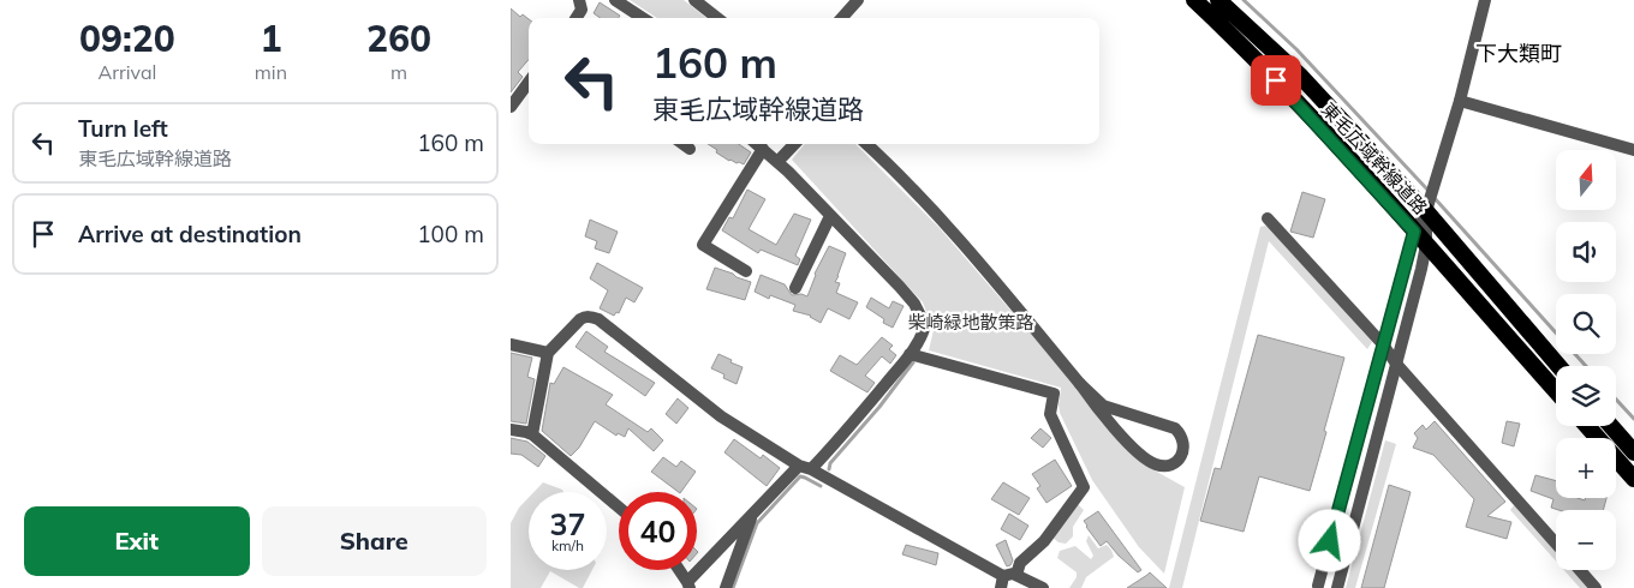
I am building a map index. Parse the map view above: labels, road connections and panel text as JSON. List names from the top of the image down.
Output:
{
  "streets": {
    "highway": ["東毛広域幹線道路"]
  },
  "districts": ["下大類町"],
  "parks": ["柴崎緑地散策路"],
  "north": "top",
  "page": {
    "eta": [
      "09:20",
      "Arrival",
      "1",
      "min",
      "260",
      "m"
    ],
    "turn": ["160 m", "東毛広域幹線道路"],
    "list": [
      {
        "name": "Turn left",
        "note": "東毛広域幹線道路",
        "value": "160 m"
      },
      {
        "name": "Arrive at destination",
        "value": "100 m"
      }
    ],
    "map_buttons": ["+", "−"],
    "speed": "37 km/h",
    "limit": "40",
    "buttons": ["Exit", "Share"]
  }
}
